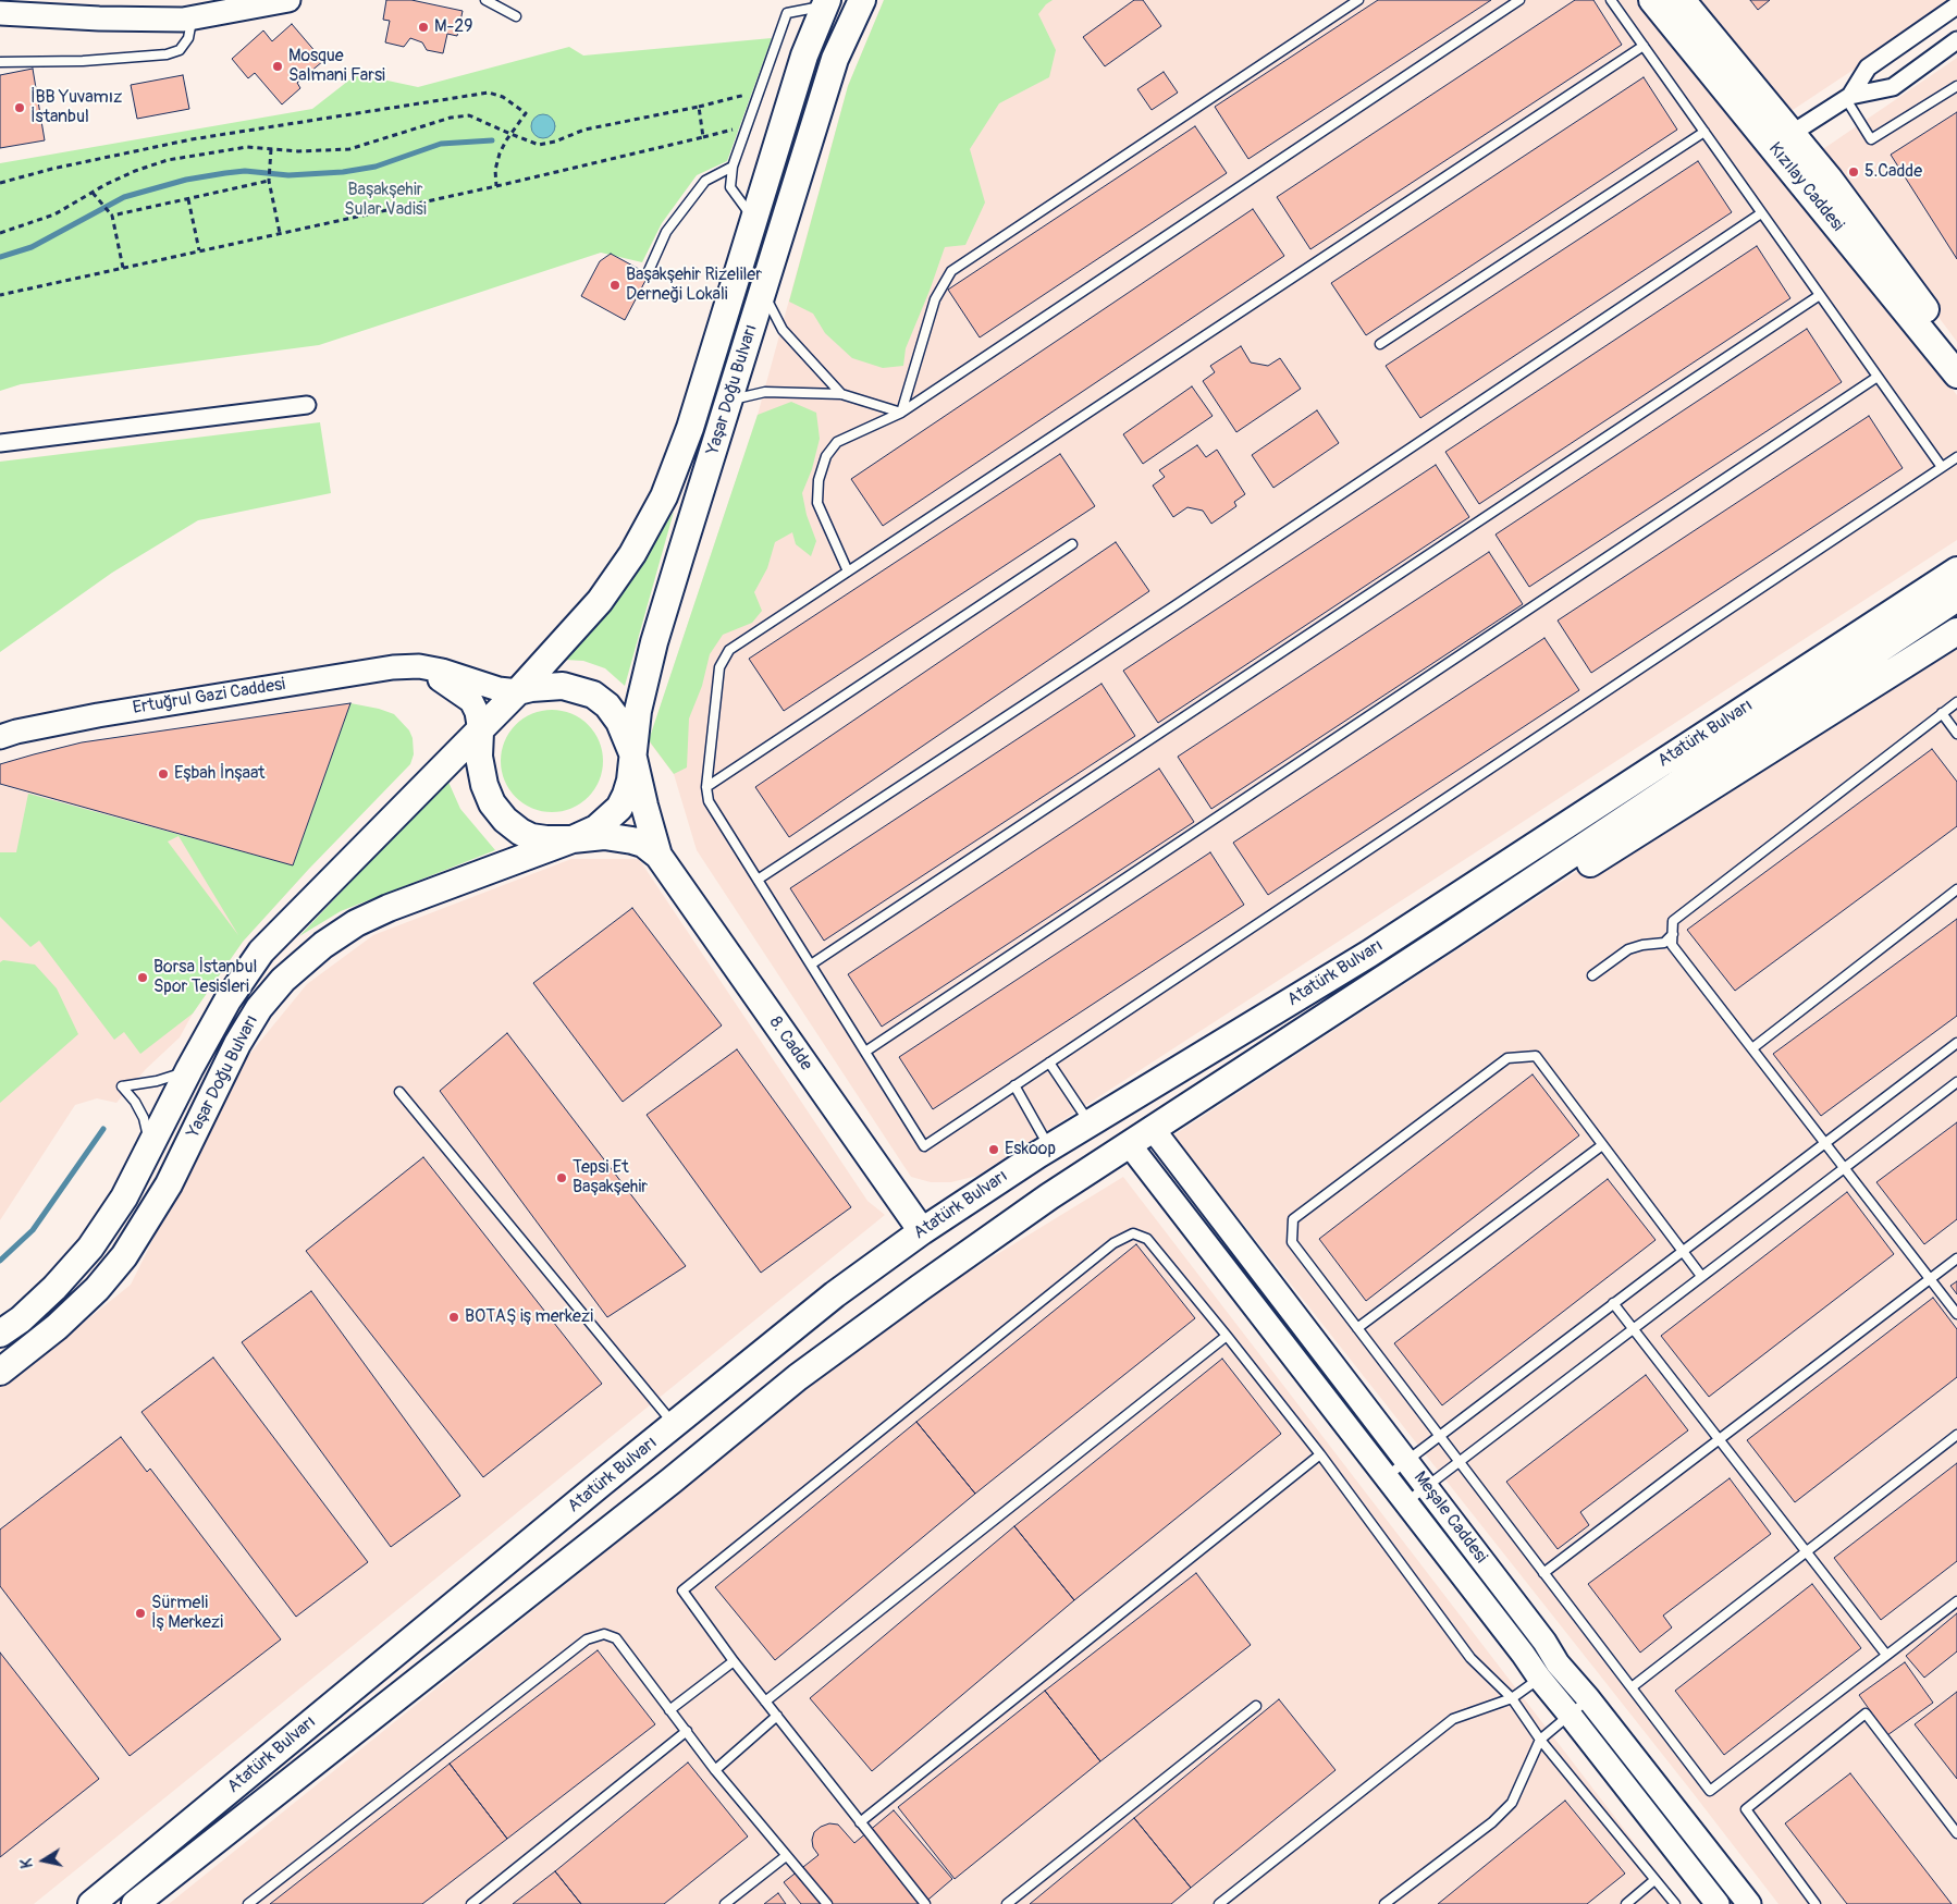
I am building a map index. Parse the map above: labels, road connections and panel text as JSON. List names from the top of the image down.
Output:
{
  "streets": {
    "main road": [
      "Kızılay Caddesi",
      "Yaşar Doğu Bulvarı",
      "Atatürk Bulvarı",
      "8. Cadde"
    ],
    "street": ["Ertuğrul Gazi Caddesi", "Meşale Caddesi"]
  },
  "crossings": [
    ["Yaşar Doğu Bulvarı", "Ertuğrul Gazi Caddesi"],
    ["Yaşar Doğu Bulvarı", "8. Cadde"],
    ["Atatürk Bulvarı", "8. Cadde"],
    ["Atatürk Bulvarı", "Meşale Caddesi"]
  ],
  "parks": ["Başakşehir Sular Vadisi"],
  "places": [
    "M-29",
    "Mosque Salmani Farsi",
    "İBB Yuvamız İstanbul",
    "5.Cadde",
    "Başakşehir Rizeliler Derneği Lokali",
    "Eşbah İnşaat",
    "Borsa İstanbul Spor Tesisleri",
    "Eskoop",
    "Tepsi Et Başakşehir",
    "BOTAŞ iş merkezi",
    "Sürmeli İş Merkezi"
  ],
  "north": "left"
}
